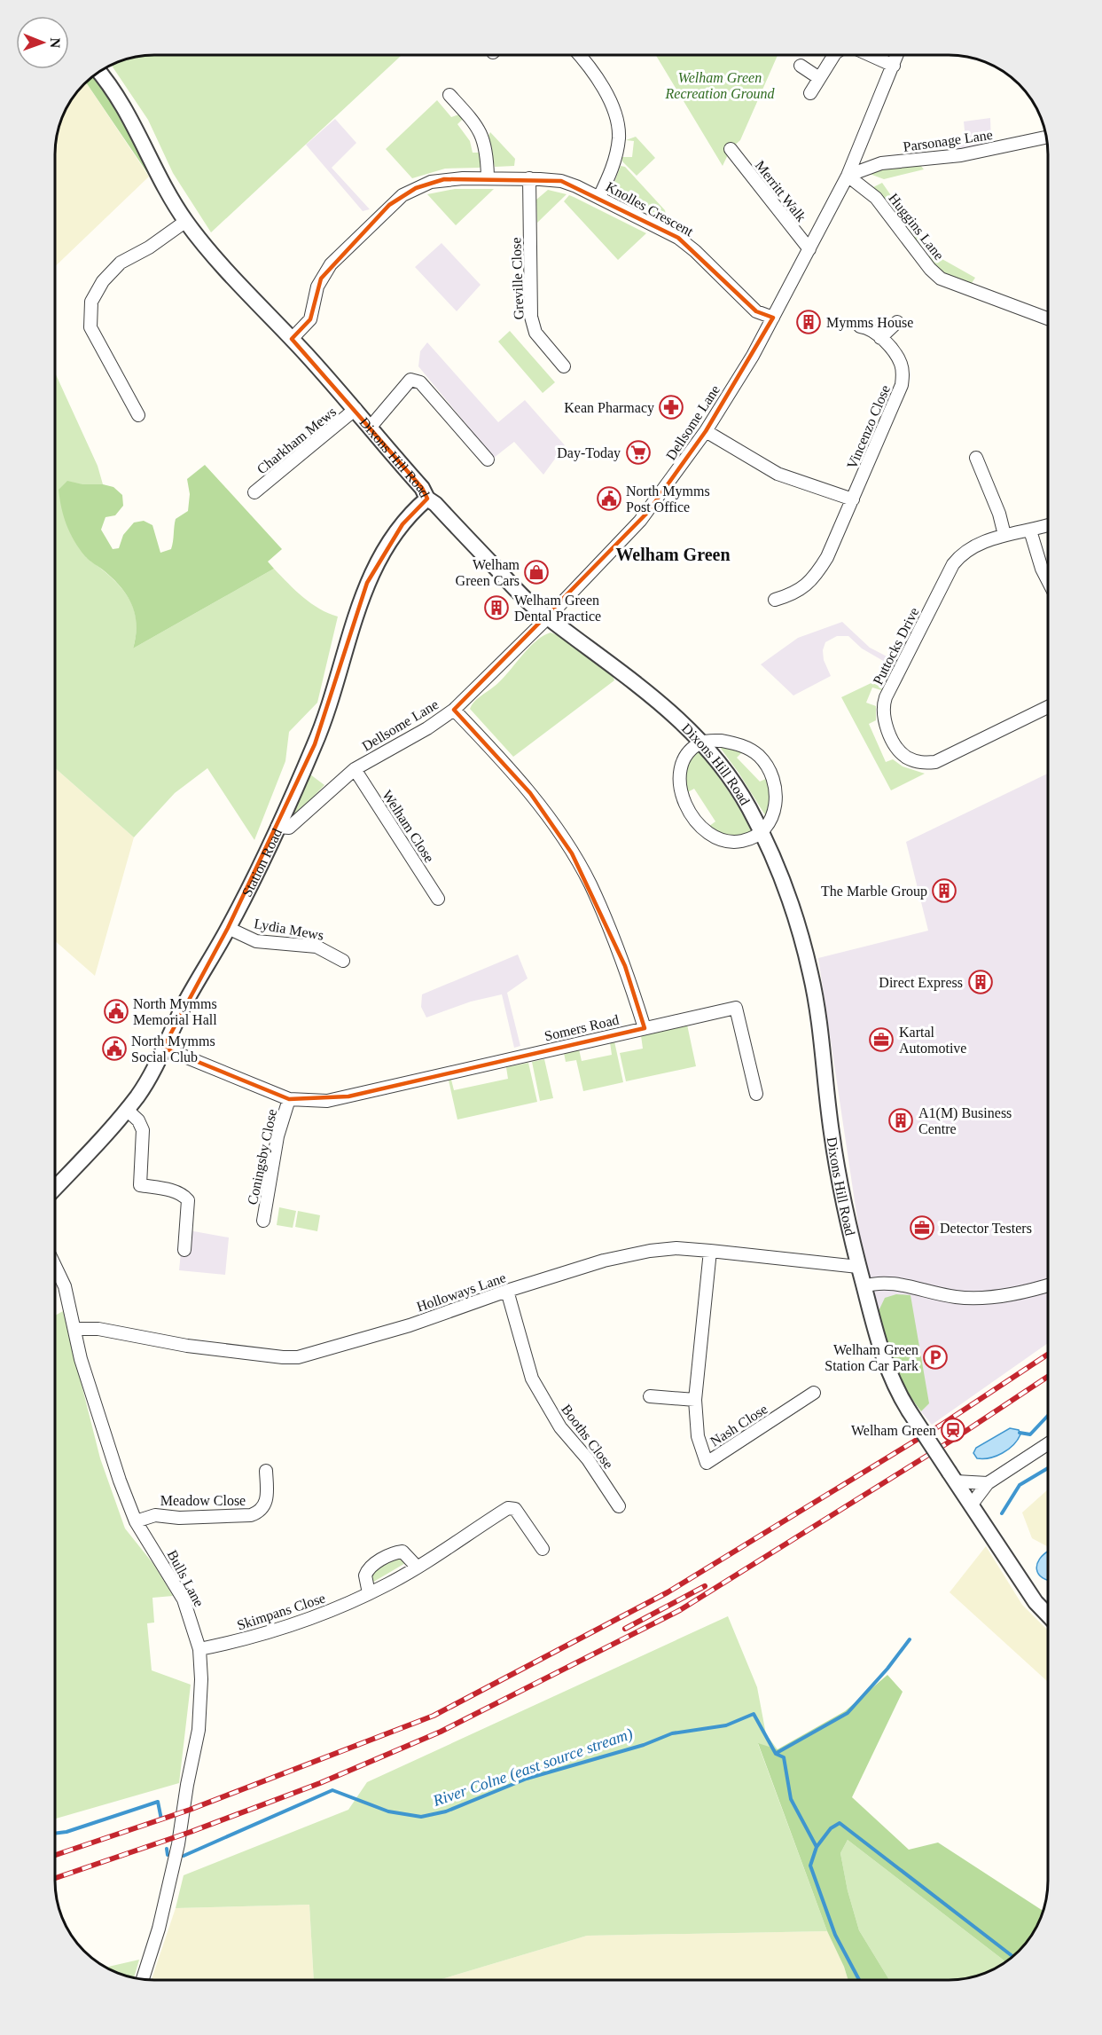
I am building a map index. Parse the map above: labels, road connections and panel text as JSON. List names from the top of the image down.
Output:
{
  "streets": {
    "street": [
      "Parsonage Lane",
      "Merritt Walk",
      "Knolles Crescent",
      "Huggins Lane",
      "Greville Close",
      "Dellsome Lane",
      "Vincenzo Close",
      "Charkham Mews",
      "Dixons Hill Road",
      "Puttocks Drive",
      "Welham Close",
      "Station Road",
      "Lydia Mews",
      "Somers Road",
      "Coningsby Close",
      "Holloways Lane",
      "Nash Close",
      "Booths Close",
      "Meadow Close",
      "Bulls Lane",
      "Skimpans Close"
    ]
  },
  "crossings": [
    ["Parsonage Lane", "Huggins Lane"],
    ["Parsonage Lane", "Dellsome Lane"],
    ["Merritt Walk", "Dellsome Lane"],
    ["Knolles Crescent", "Greville Close"],
    ["Knolles Crescent", "Dellsome Lane"],
    ["Knolles Crescent", "Dixons Hill Road"],
    ["Huggins Lane", "Dellsome Lane"],
    ["Dellsome Lane", "Dixons Hill Road"],
    ["Dellsome Lane", "Welham Close"],
    ["Dellsome Lane", "Station Road"],
    ["Dellsome Lane", "Somers Road"],
    ["Charkham Mews", "Dixons Hill Road"],
    ["Dixons Hill Road", "Station Road"],
    ["Dixons Hill Road", "Holloways Lane"],
    ["Station Road", "Lydia Mews"],
    ["Station Road", "Somers Road"],
    ["Somers Road", "Coningsby Close"],
    ["Holloways Lane", "Nash Close"],
    ["Holloways Lane", "Booths Close"],
    ["Holloways Lane", "Bulls Lane"],
    ["Meadow Close", "Bulls Lane"],
    ["Bulls Lane", "Skimpans Close"]
  ],
  "districts": ["Welham Green"],
  "water": ["River Colne (east source stream)"],
  "parks": ["Welham Green Recreation Ground"],
  "places": {
    "building": [
      "Mymms House",
      "Welham Green Dental Practice",
      "The Marble Group",
      "Direct Express",
      "A1(M) Business Centre"
    ],
    "pharmacy": ["Kean Pharmacy"],
    "supermarket": ["Day-Today"],
    "public building": ["North Mymms Post Office", "North Mymms Memorial Hall", "North Mymms Social Club"],
    "shop": ["Welham Green Cars"],
    "office": ["Kartal Automotive", "Detector Testers"],
    "parking": ["Welham Green Station Car Park"],
    "station": ["Welham Green"]
  },
  "north": "right"
}
